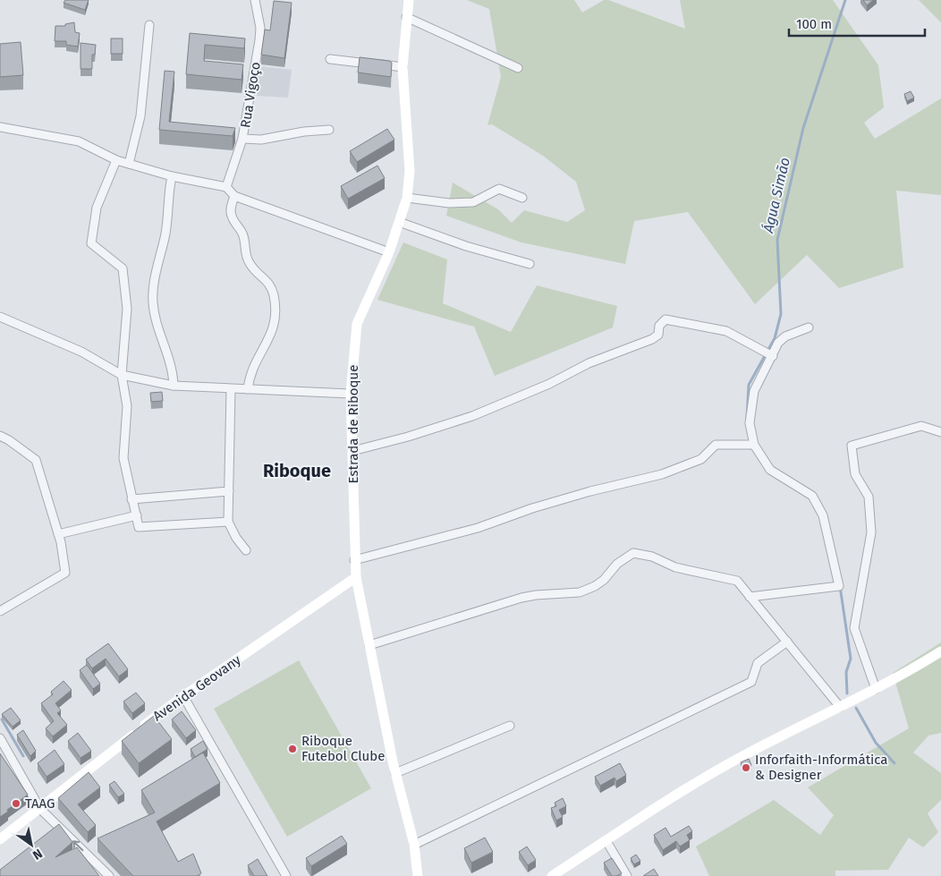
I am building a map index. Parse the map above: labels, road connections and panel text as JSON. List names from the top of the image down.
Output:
{
  "streets": {
    "main road": ["Estrada de Riboque", "Avenida Geovany"],
    "street": ["Rua Vigoço"]
  },
  "crossings": [
    ["Estrada de Riboque", "Avenida Geovany"]
  ],
  "districts": ["Riboque"],
  "water": ["Água Simão"],
  "places": ["Riboque Futebol Clube", "Inforfaith-Informática & Designer", "TAAG"],
  "scale_bar": "100 m",
  "north": "bottom right"
}
